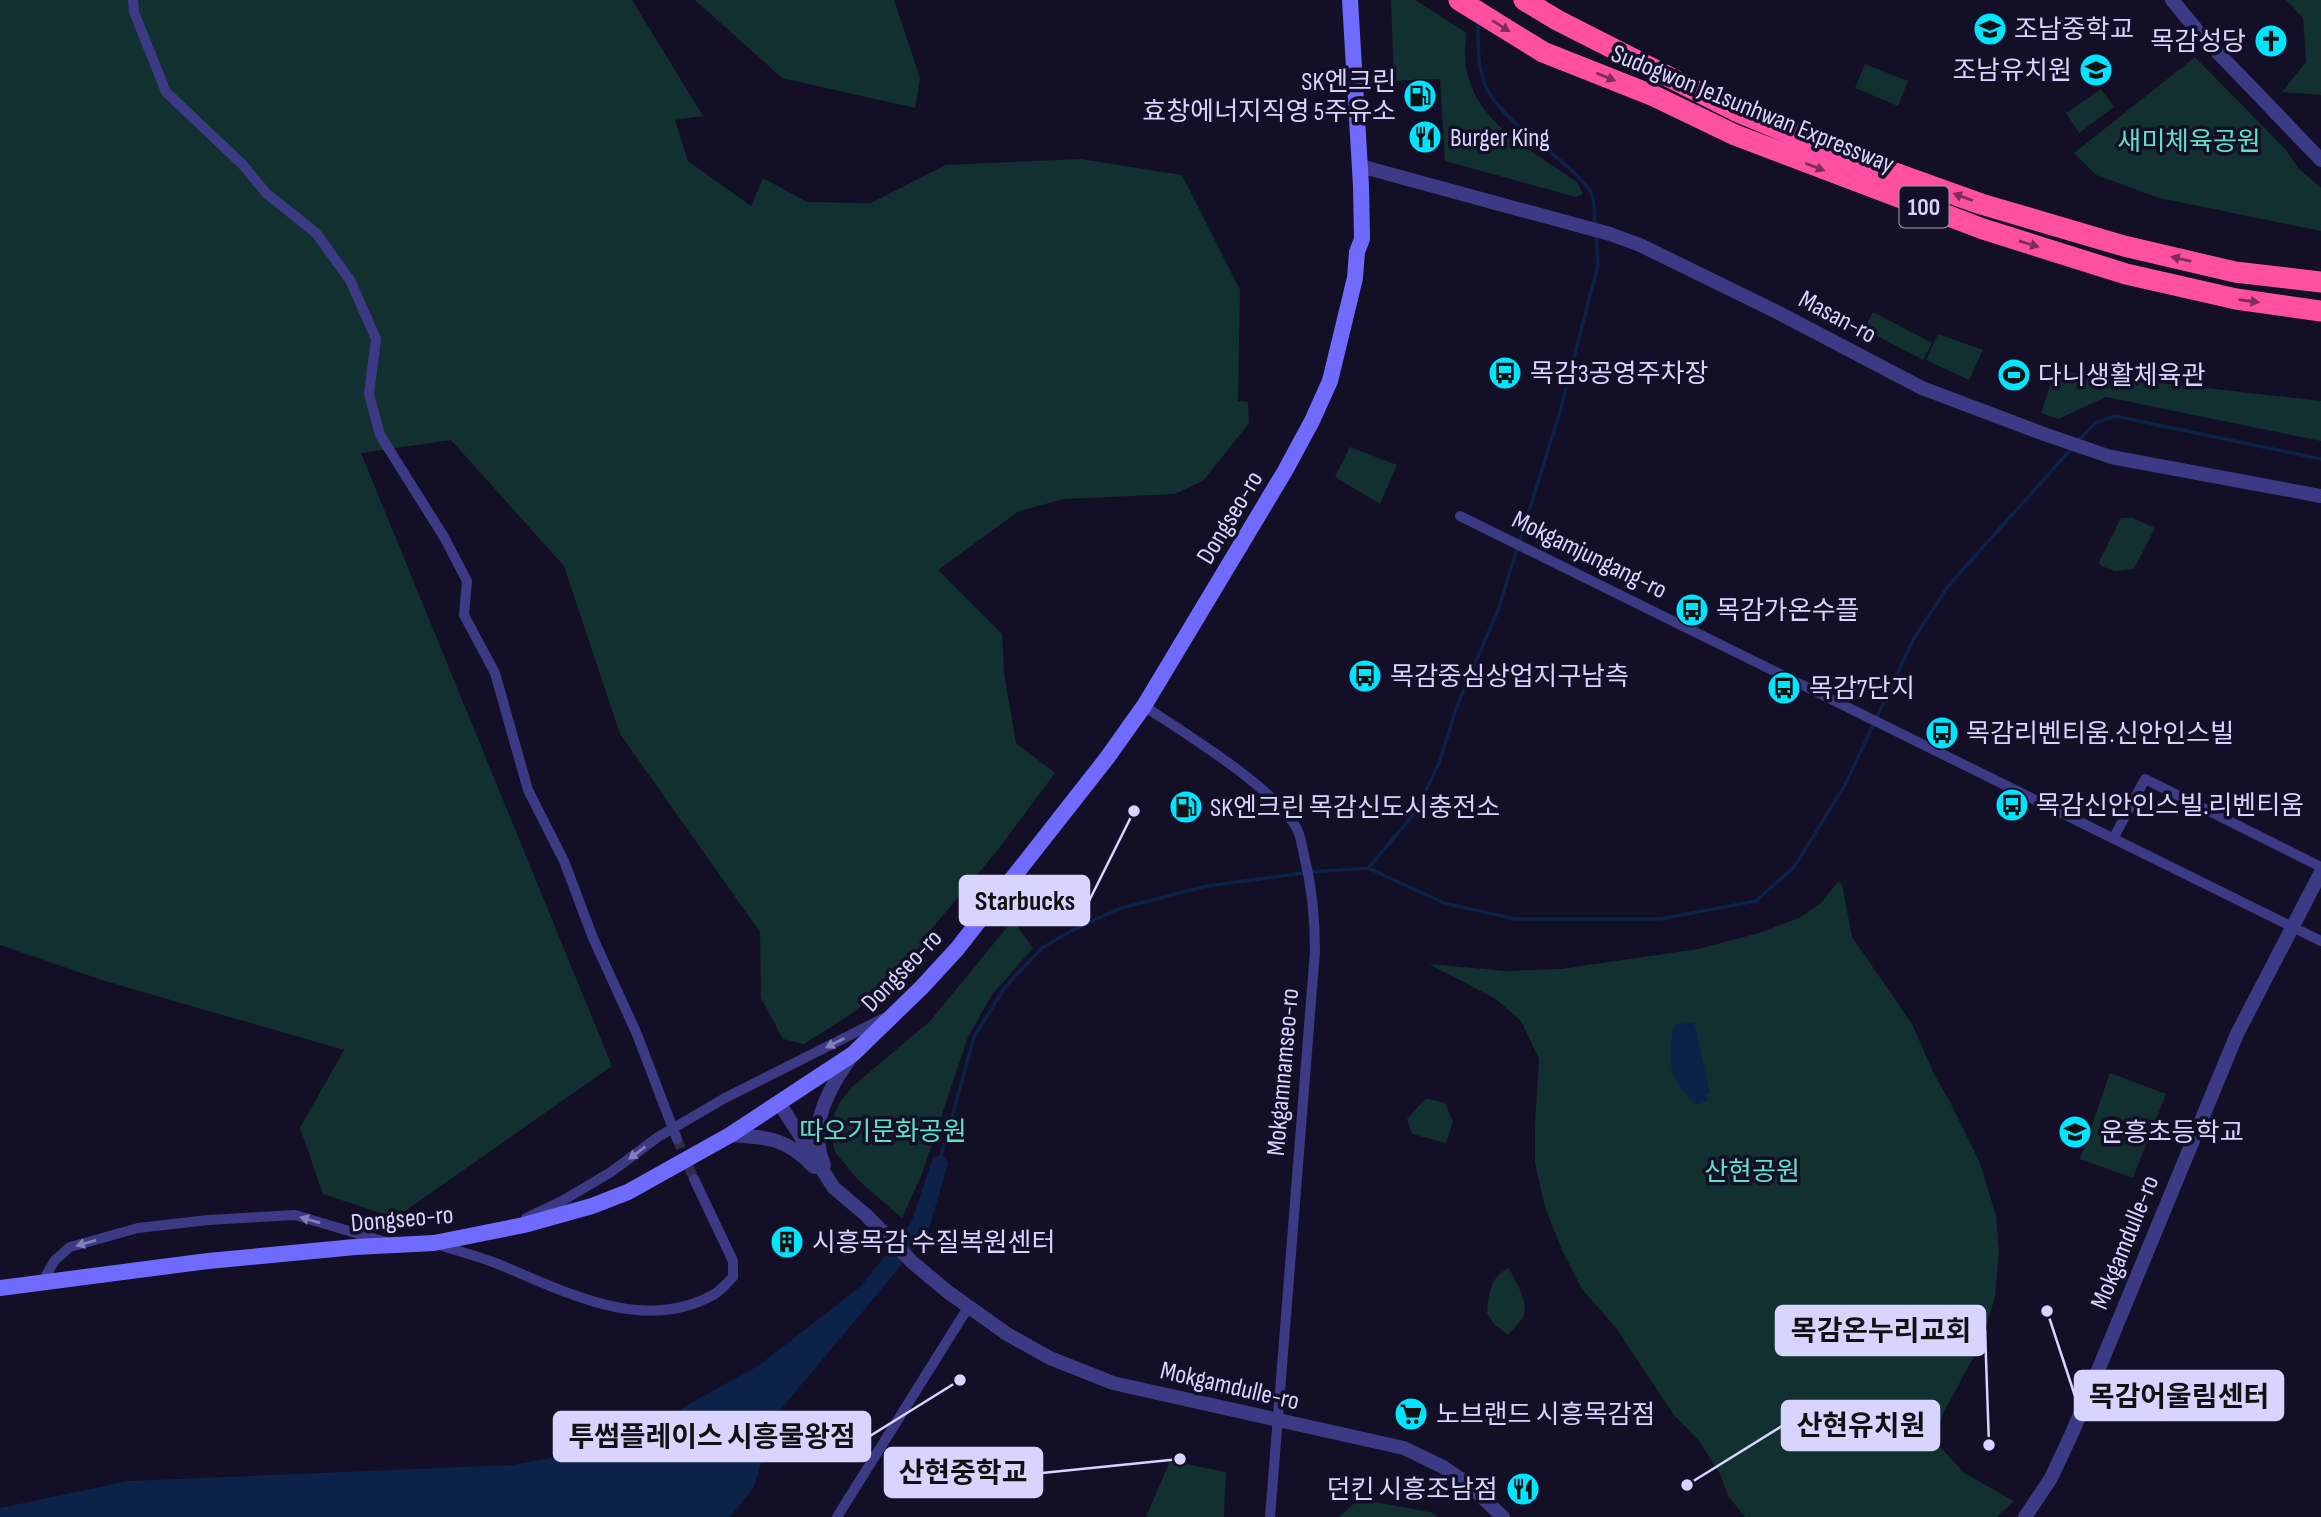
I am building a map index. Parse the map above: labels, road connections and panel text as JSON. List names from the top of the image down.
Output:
{
  "streets": {
    "highway": ["Sudogwon Je1sunhwan Expressway", "100"],
    "main road": ["Dongseo-ro"],
    "street": [
      "Masan-ro",
      "Mokgamjungang-ro",
      "Mokgamnamseo-ro",
      "Mokgamdulle-ro"
    ]
  },
  "crossings": [
    ["Masan-ro", "Dongseo-ro"],
    ["Dongseo-ro", "Mokgamnamseo-ro"],
    ["Mokgamjungang-ro", "Mokgamdulle-ro"],
    ["Mokgamnamseo-ro", "Mokgamdulle-ro"]
  ],
  "parks": ["새미체육공원", "따오기문화공원", "산현공원"],
  "places": {
    "school or university": ["조남중학교", "조남유치원", "운흥초등학교"],
    "church": ["목감성당"],
    "fuel station": ["SK엔크린 효창에너지직영 5주유소", "SK엔크린 목감신도시충전소"],
    "restaurant": ["Burger King", "던킨 시흥조남점"],
    "bus stop": [
      "목감3공영주차장",
      "목감가온수플",
      "목감중심상업지구남측",
      "목감7단지",
      "목감리벤티움.신안인스빌",
      "목감신안인스빌.리벤티움"
    ],
    "sports": ["다니생활체육관"],
    "other": [
      "Starbucks",
      "목감어울림센터",
      "투썸플레이스 시흥물왕점",
      "목감온누리교회",
      "산현중학교",
      "산현유치원"
    ],
    "building": ["시흥목감 수질복원센터"],
    "supermarket": ["노브랜드 시흥목감점"]
  }
}
